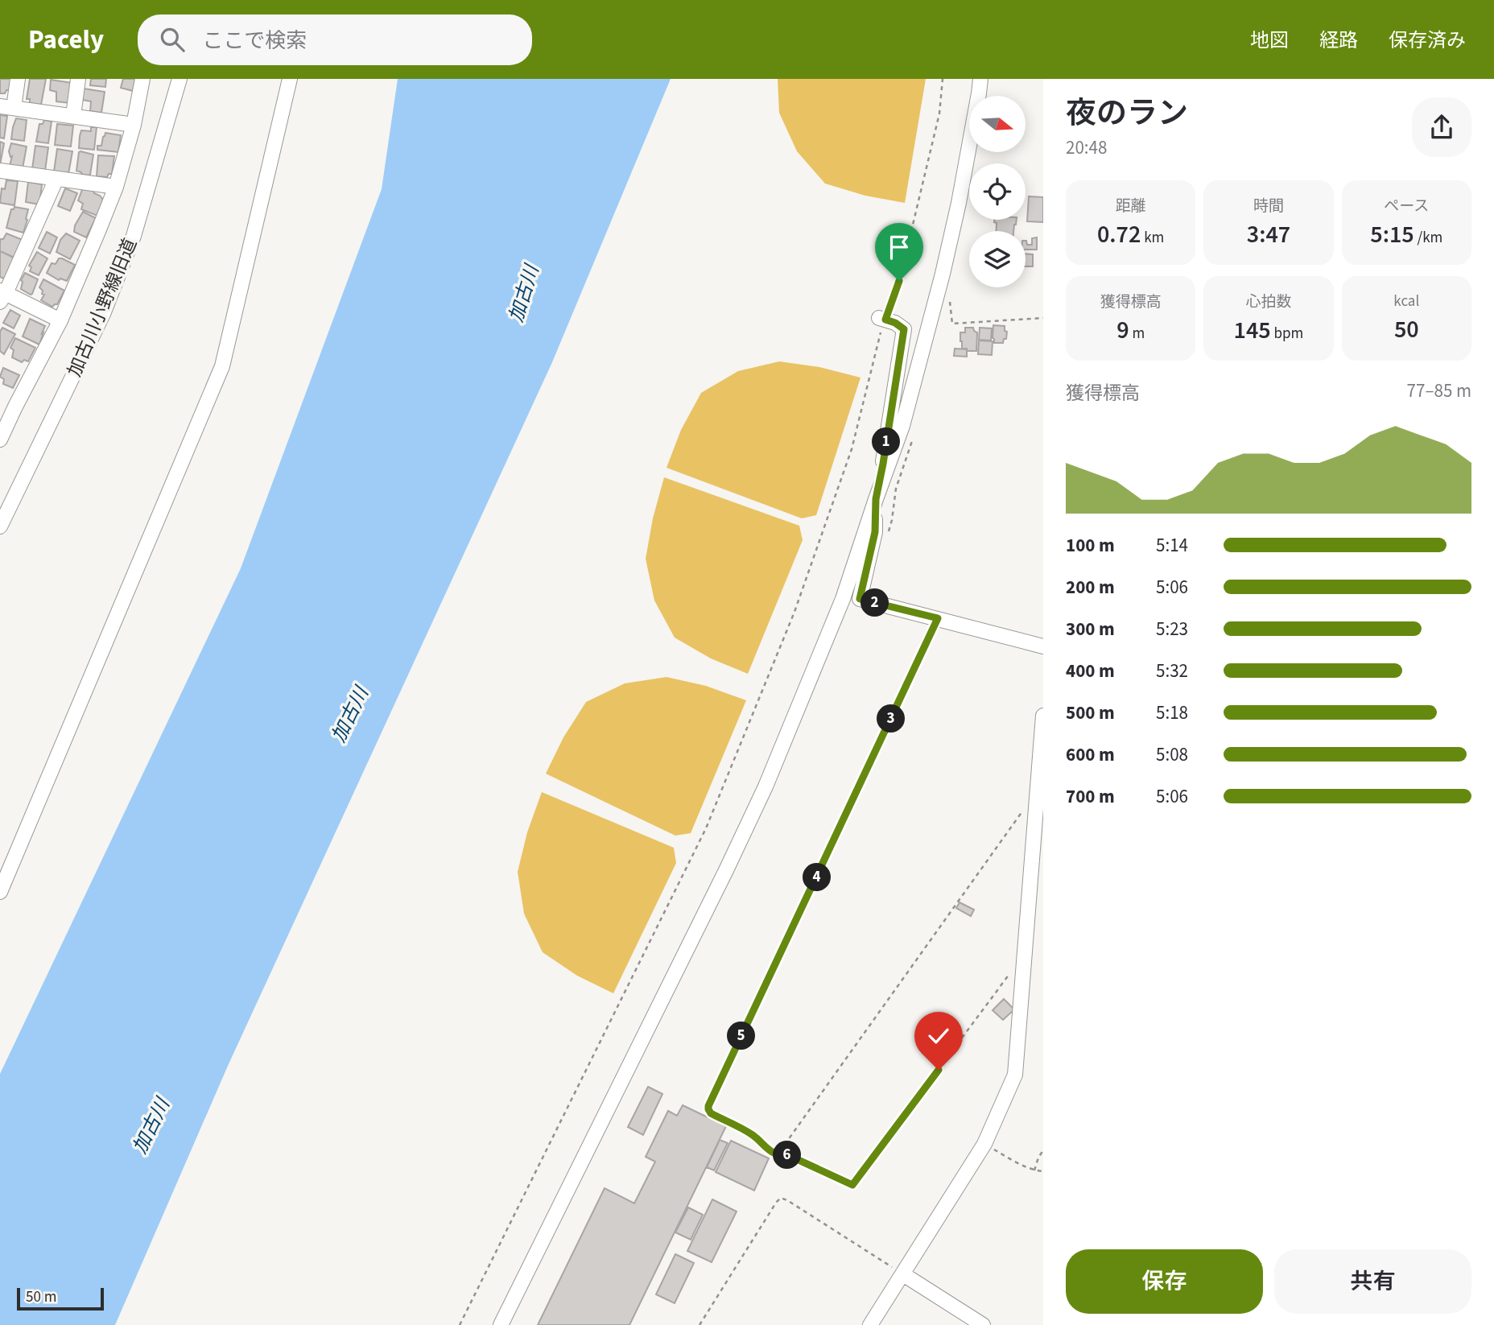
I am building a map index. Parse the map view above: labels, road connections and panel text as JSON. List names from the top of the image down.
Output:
{
  "streets": {
    "street": ["加古川小野線旧道"]
  },
  "water": ["加古川"],
  "scale_bar": "50 m",
  "north": "right",
  "page": {
    "header": "Pacely",
    "search": "ここで検索",
    "nav": ["地図", "経路", "保存済み"],
    "heading": ["夜のラン", "20:48"],
    "stats": [
      ["距離", "0.72 km"],
      ["時間", "3:47"],
      ["ペース", "5:15 /km"],
      ["獲得標高", "9 m"],
      ["心拍数", "145 bpm"],
      ["kcal", "50"]
    ],
    "chart": ["獲得標高", "77–85 m"],
    "pins": [
      "1",
      "2",
      "3",
      "4",
      "5",
      "6"
    ],
    "list": [
      {
        "name": "100 m",
        "note": "5:14"
      },
      {
        "name": "200 m",
        "note": "5:06"
      },
      {
        "name": "300 m",
        "note": "5:23"
      },
      {
        "name": "400 m",
        "note": "5:32"
      },
      {
        "name": "500 m",
        "note": "5:18"
      },
      {
        "name": "600 m",
        "note": "5:08"
      },
      {
        "name": "700 m",
        "note": "5:06"
      }
    ],
    "buttons": ["保存", "共有"],
    "scale": "50 m"
  }
}
